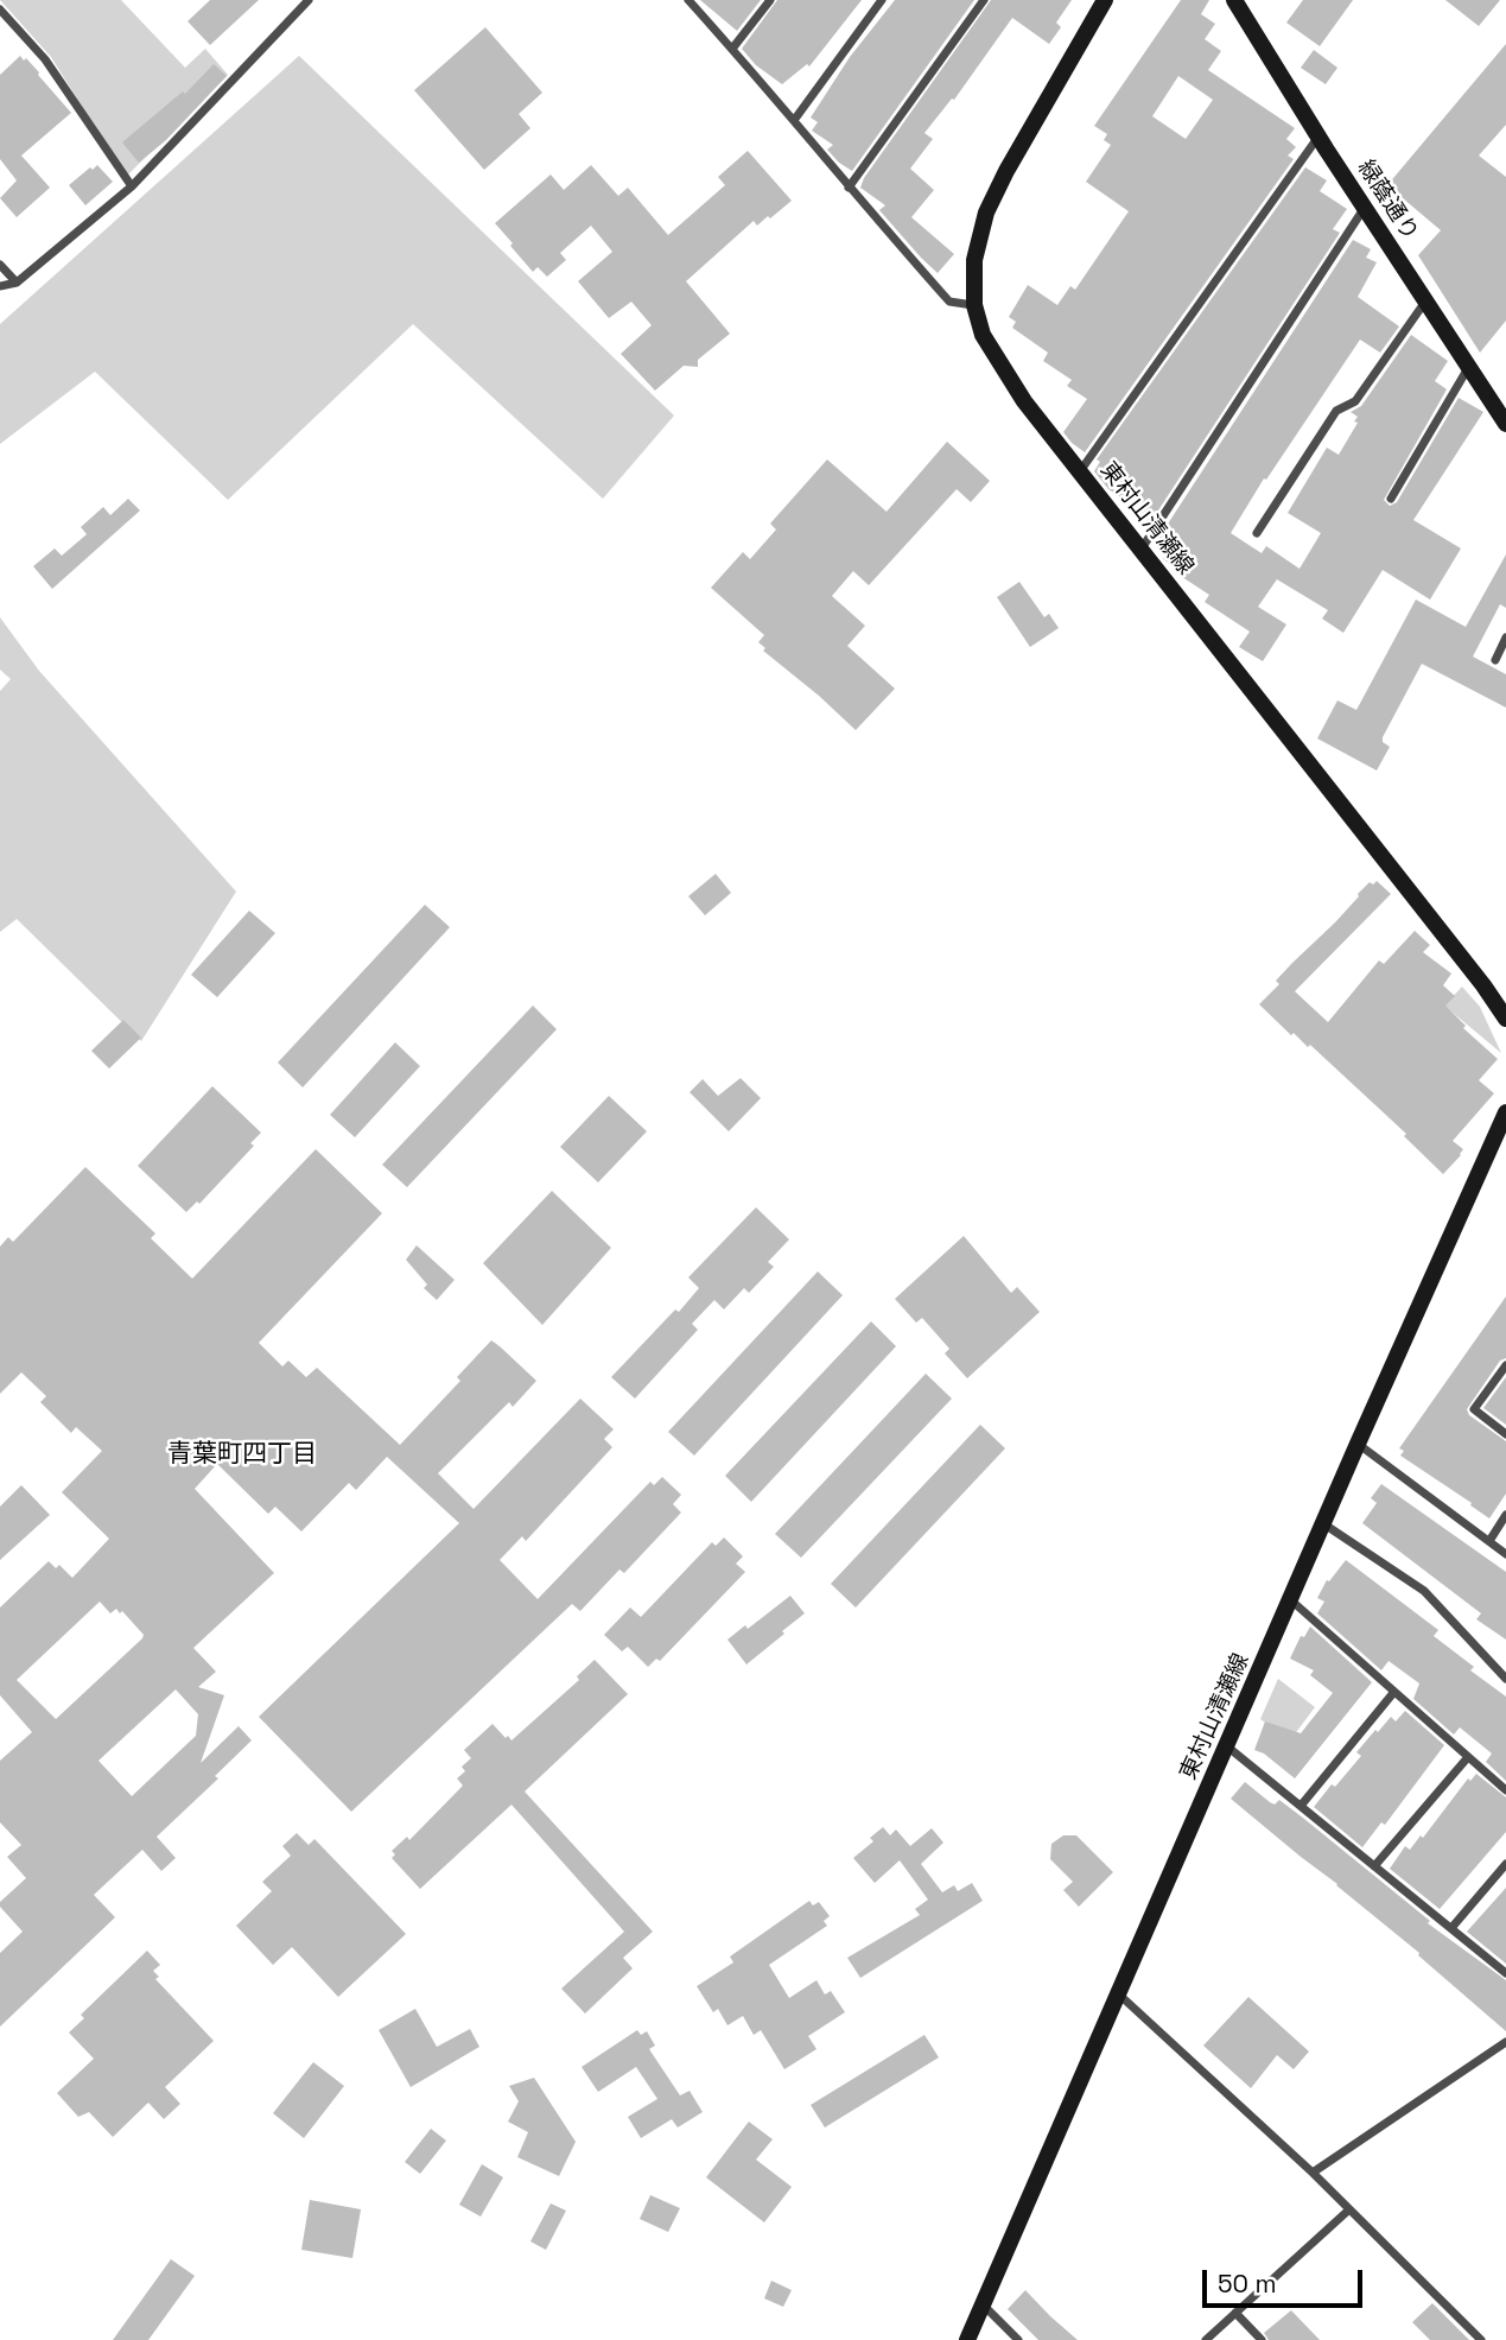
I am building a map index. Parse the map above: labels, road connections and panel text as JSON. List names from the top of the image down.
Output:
{
  "streets": {
    "main road": ["緑蔭通り", "東村山清瀬線"]
  },
  "districts": ["青葉町四丁目"],
  "scale_bar": "50 m"
}
